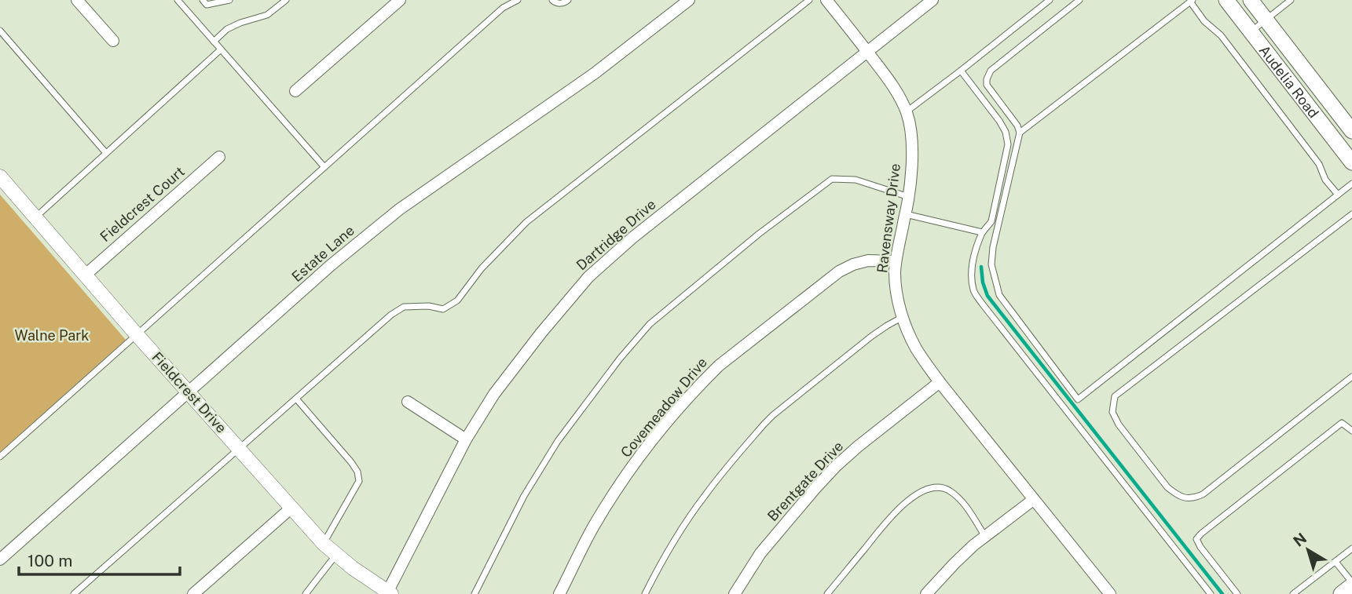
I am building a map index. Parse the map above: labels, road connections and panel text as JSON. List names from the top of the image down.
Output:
{
  "streets": {
    "main road": ["Audelia Road"],
    "street": [
      "Fieldcrest Court",
      "Ravensway Drive",
      "Dartridge Drive",
      "Estate Lane",
      "Fieldcrest Drive",
      "Covemeadow Drive",
      "Brentgate Drive"
    ]
  },
  "crossings": [
    ["Fieldcrest Court", "Fieldcrest Drive"],
    ["Ravensway Drive", "Dartridge Drive"],
    ["Ravensway Drive", "Covemeadow Drive"],
    ["Ravensway Drive", "Brentgate Drive"],
    ["Dartridge Drive", "Fieldcrest Drive"],
    ["Estate Lane", "Fieldcrest Drive"]
  ],
  "parks": ["Walne Park"],
  "scale_bar": "100 m",
  "north": "top left"
}
